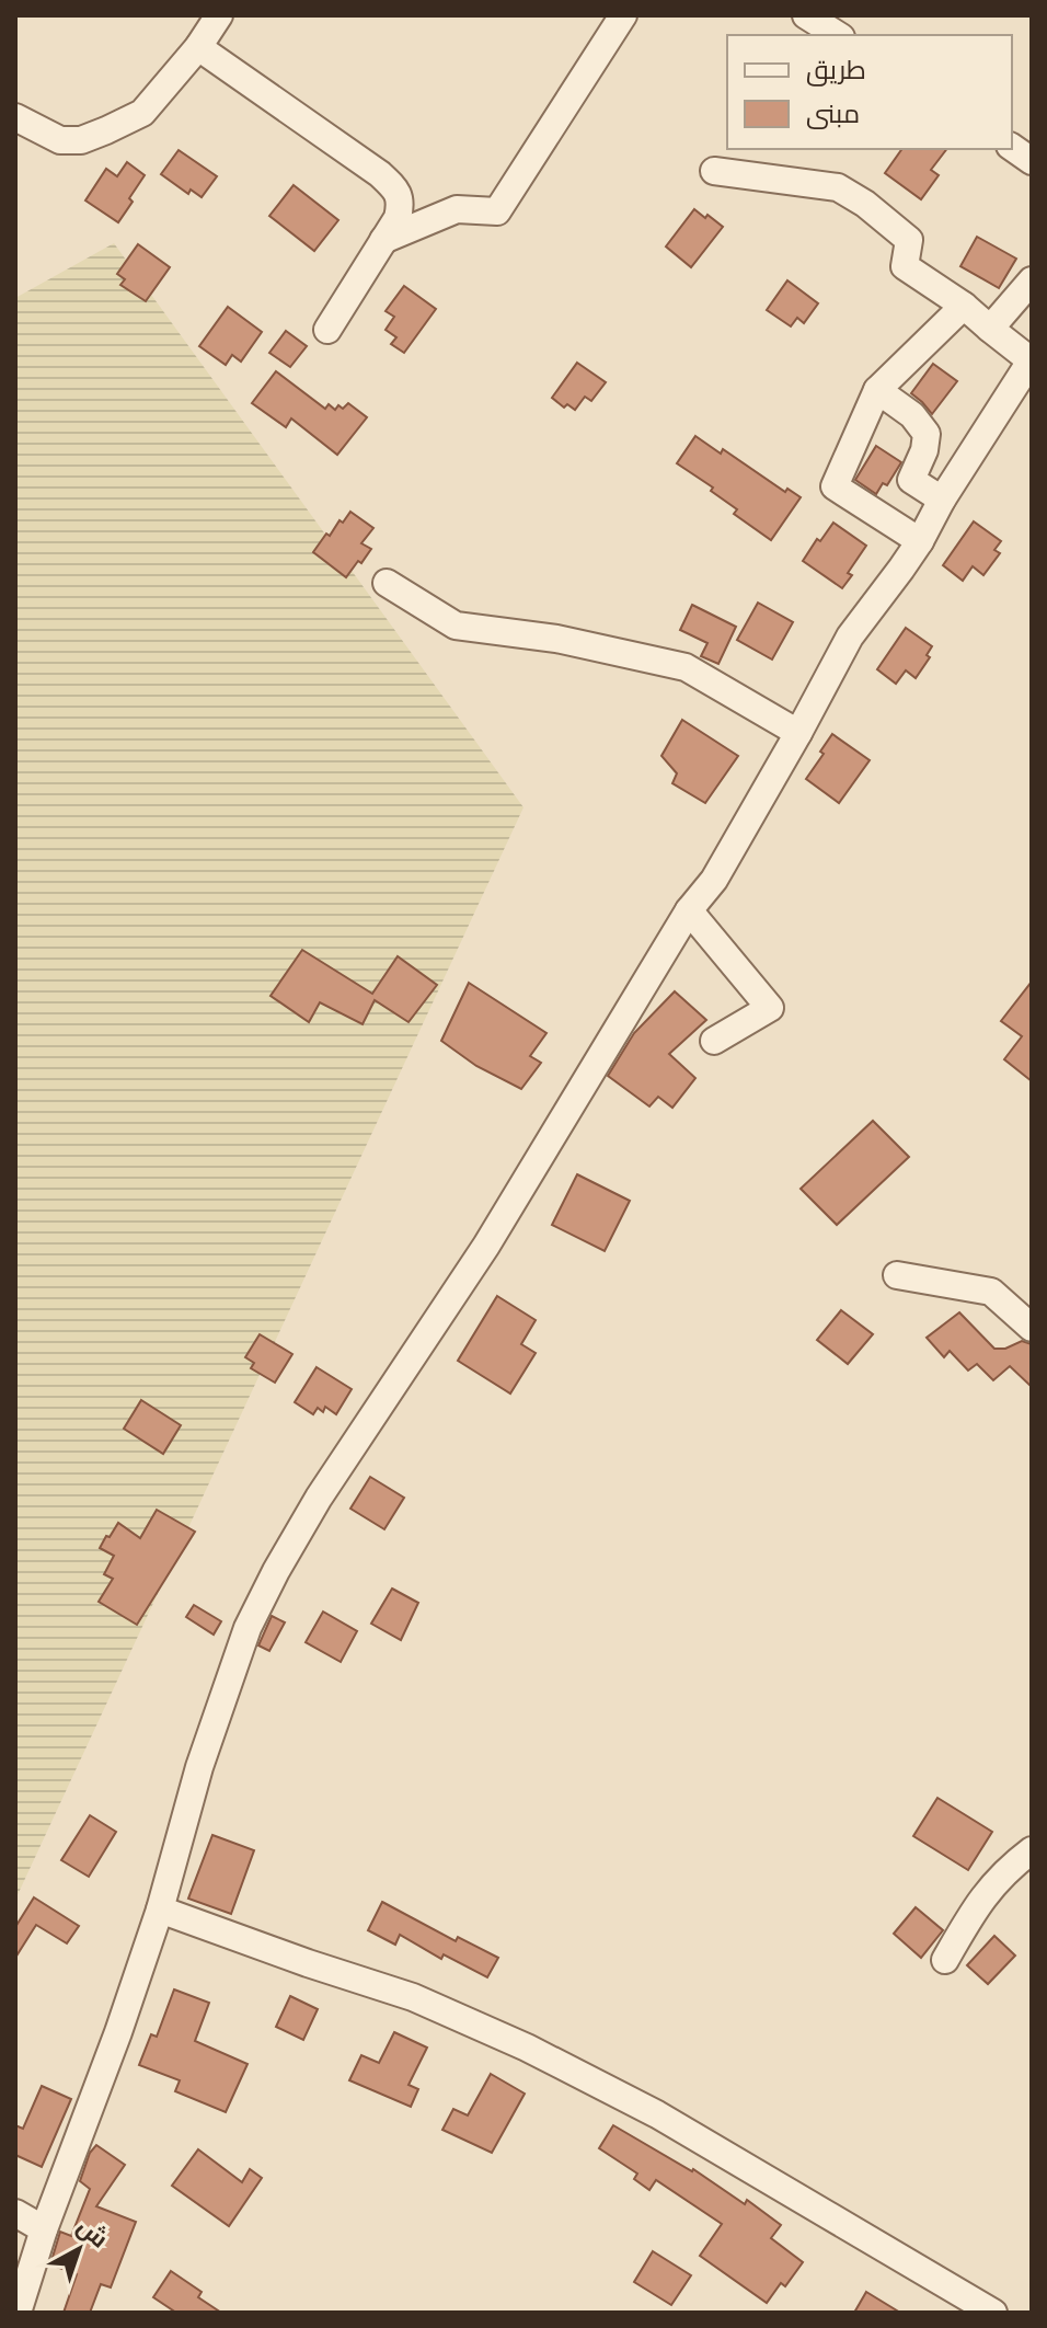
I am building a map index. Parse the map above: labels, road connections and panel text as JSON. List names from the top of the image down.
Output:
{
  "legend": ["طريق", "مبنى"],
  "north": "top right"
}
